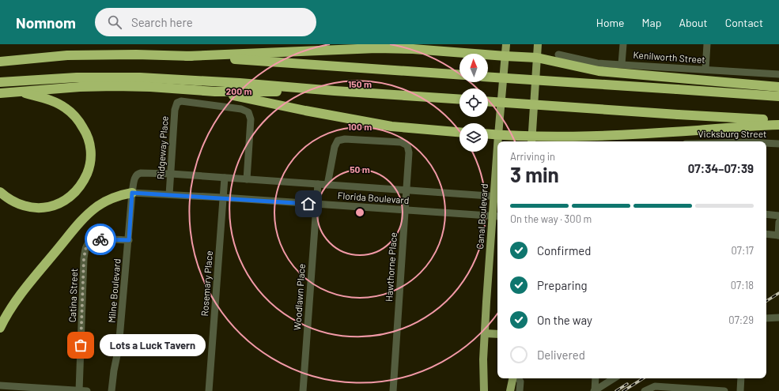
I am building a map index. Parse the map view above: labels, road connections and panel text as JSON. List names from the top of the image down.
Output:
{
  "streets": {
    "main road": ["Canal Boulevard"],
    "street": [
      "Kenilworth Street",
      "Vicksburg Street",
      "Ridgeway Place",
      "Florida Boulevard",
      "Hawthorne Place",
      "Rosemary Place",
      "Milne Boulevard",
      "Catina Street",
      "Woodlawn Place"
    ]
  },
  "crossings": [
    ["Ridgeway Place", "Florida Boulevard"],
    ["Florida Boulevard", "Canal Boulevard"],
    ["Florida Boulevard", "Hawthorne Place"],
    ["Florida Boulevard", "Rosemary Place"],
    ["Florida Boulevard", "Milne Boulevard"],
    ["Florida Boulevard", "Woodlawn Place"],
    ["Milne Boulevard", "Catina Street"]
  ],
  "places": ["Lots a Luck Tavern"],
  "north": "top",
  "page": {
    "header": "Nomnom",
    "search": "Search here",
    "nav": [
      "Home",
      "Map",
      "About",
      "Contact"
    ],
    "heading": ["3 min", "Arriving in", "07:34–07:39"],
    "bar": "On the way · 300 m",
    "list": [
      ["Confirmed", "07:17"],
      ["Preparing", "07:18"],
      ["On the way", "07:29"],
      "Delivered"
    ],
    "bubble": "Lots a Luck Tavern"
  },
  "rings": [
    "150 m",
    "200 m",
    "100 m",
    "50 m"
  ]
}
